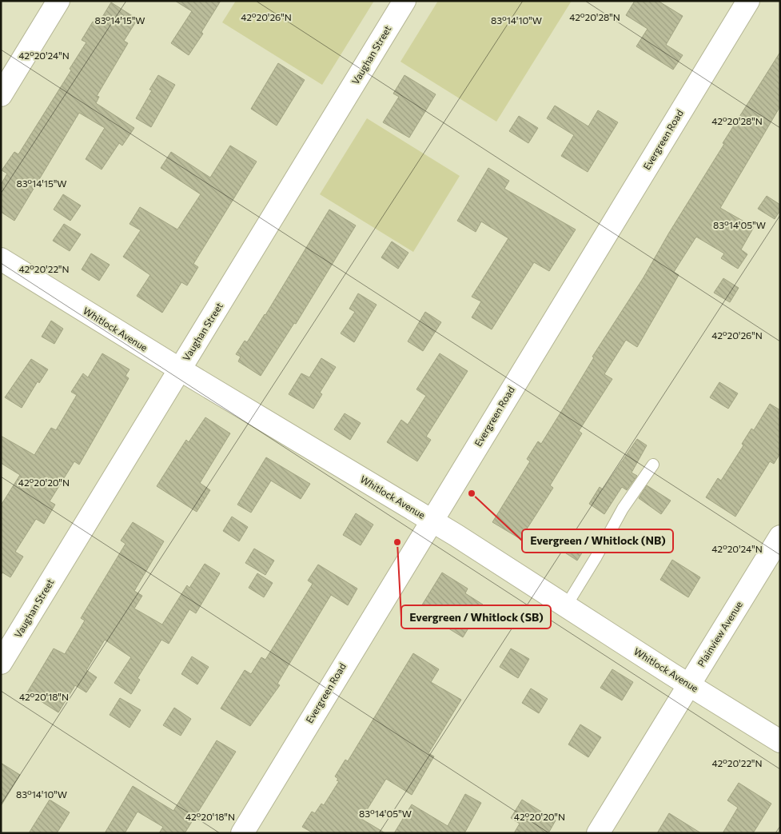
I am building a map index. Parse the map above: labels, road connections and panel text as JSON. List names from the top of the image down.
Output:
{
  "streets": {
    "street": [
      "Vaughan Street",
      "Evergreen Road",
      "Whitlock Avenue",
      "Plainview Avenue"
    ]
  },
  "crossings": [
    ["Vaughan Street", "Whitlock Avenue"],
    ["Evergreen Road", "Whitlock Avenue"],
    ["Whitlock Avenue", "Plainview Avenue"]
  ],
  "places": ["Evergreen / Whitlock (NB)", "Evergreen / Whitlock (SB)"],
  "coordinates": [
    "42°20'26\"N",
    "42°20'28\"N",
    "83°14'15\"W",
    "83°14'10\"W",
    "42°20'24\"N",
    "83°14'05\"W",
    "42°20'22\"N",
    "42°20'20\"N",
    "42°20'18\"N"
  ]
}
